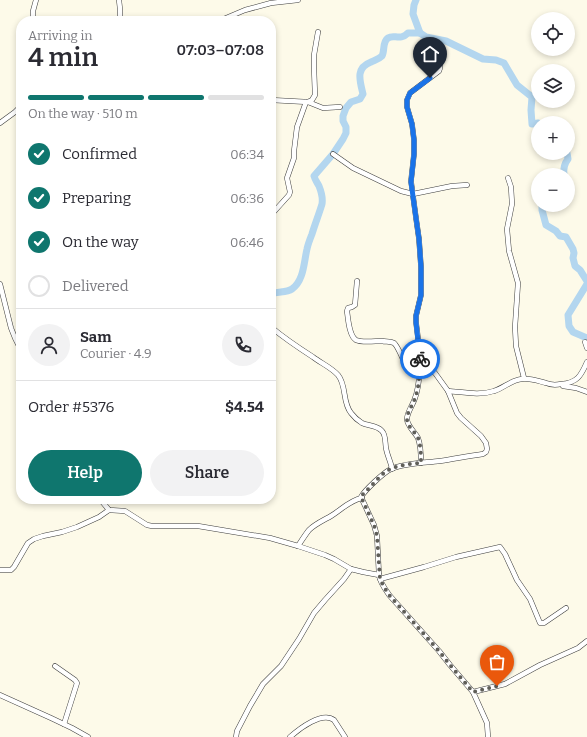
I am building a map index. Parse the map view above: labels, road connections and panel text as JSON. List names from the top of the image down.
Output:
{
  "page": {
    "map_buttons": ["+", "−"],
    "heading": ["4 min", "Arriving in", "07:03–07:08"],
    "panel": [
      "Sam",
      "Courier · 4.9",
      "Order #5376",
      "$4.54"
    ],
    "bar": "On the way · 510 m",
    "list": [
      ["Confirmed", "06:34"],
      ["Preparing", "06:36"],
      ["On the way", "06:46"],
      "Delivered"
    ],
    "buttons": ["Help", "Share"]
  }
}
